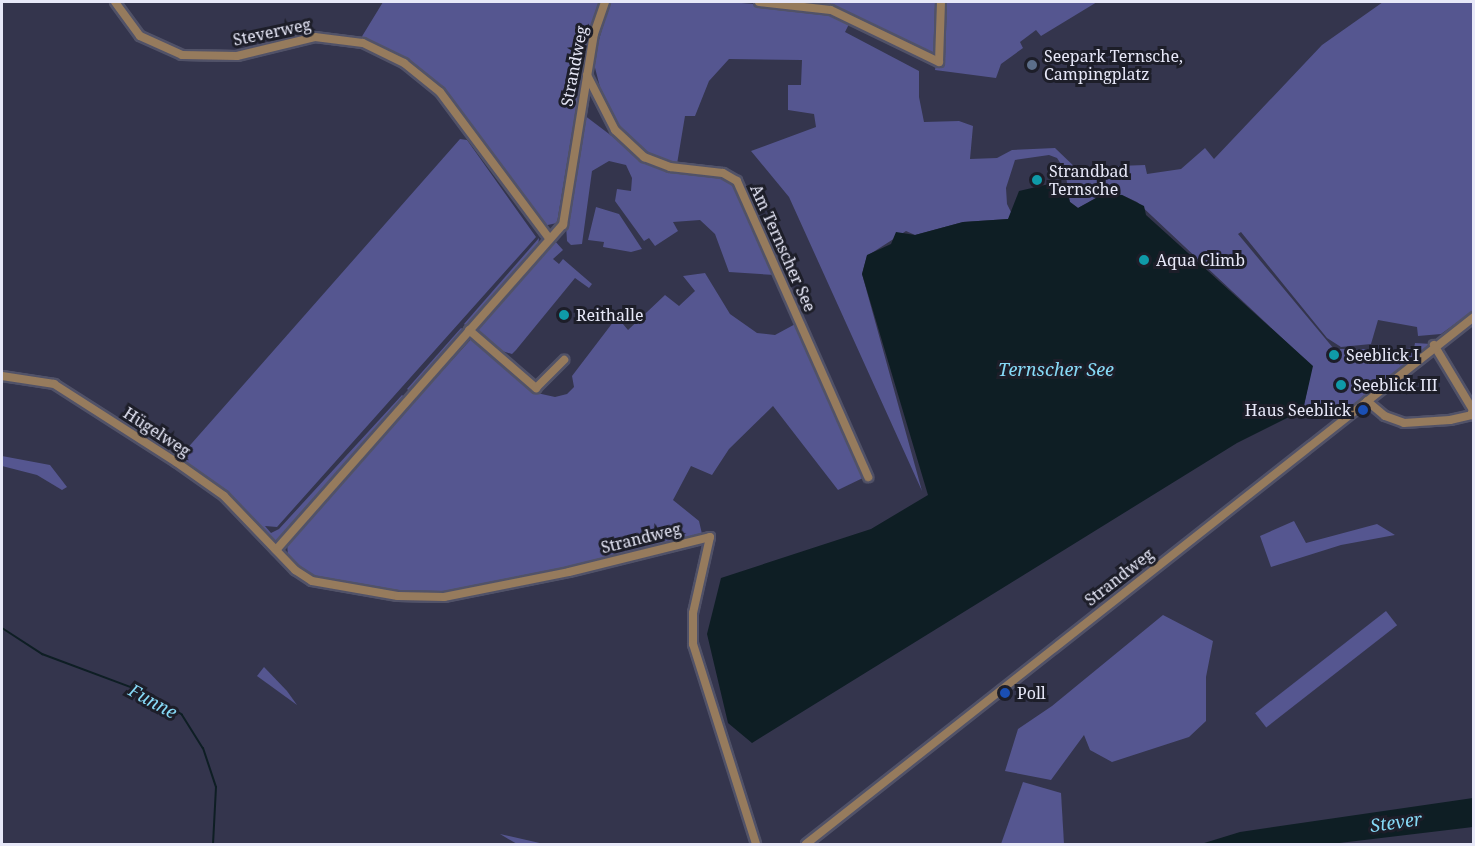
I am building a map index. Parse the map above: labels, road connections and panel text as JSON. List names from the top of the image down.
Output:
{
  "streets": {
    "street": [
      "Steverweg",
      "Strandweg",
      "Am Ternscher See",
      "Hügelweg"
    ]
  },
  "crossings": [
    ["Steverweg", "Strandweg"],
    ["Strandweg", "Am Ternscher See"],
    ["Strandweg", "Hügelweg"]
  ],
  "water": ["Ternscher See", "Funne", "Stever"],
  "places": [
    "Seepark Ternsche, Campingplatz",
    "Strandbad Ternsche",
    "Aqua Climb",
    "Reithalle",
    "Seeblick I",
    "Seeblick III",
    "Haus Seeblick",
    "Poll"
  ]
}
